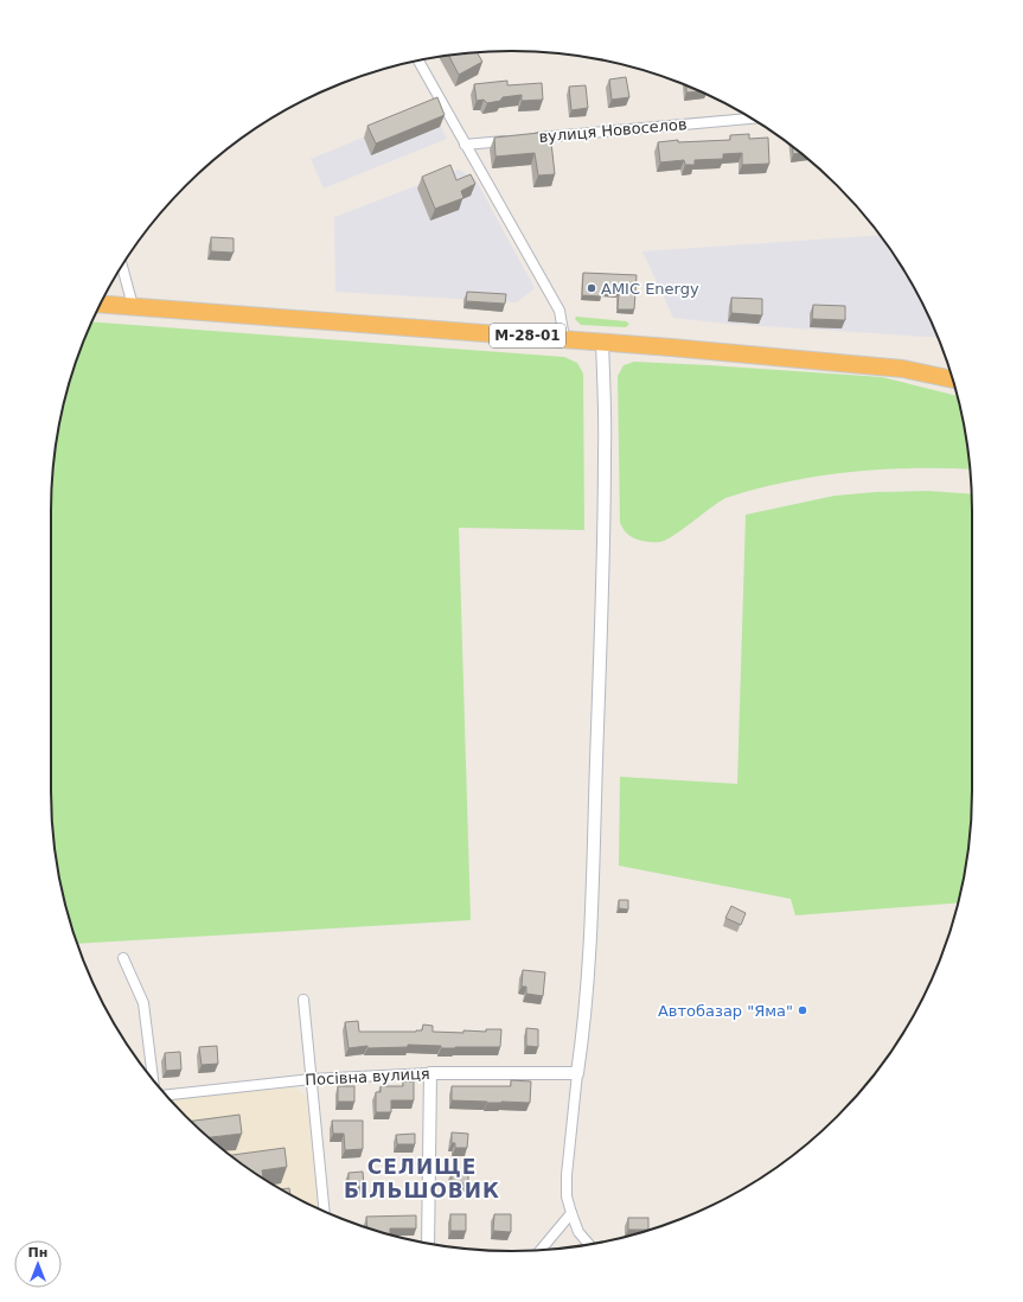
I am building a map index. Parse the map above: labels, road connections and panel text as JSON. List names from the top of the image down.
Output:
{
  "streets": {
    "highway": ["М-28-01"],
    "street": ["вулиця Новоселов", "Посівна вулиця"]
  },
  "districts": ["СЕЛИЩЕ БІЛЬШОВИК"],
  "places": ["AMIC Energy", "Автобазар \"Яма\""],
  "north": "top"
}
